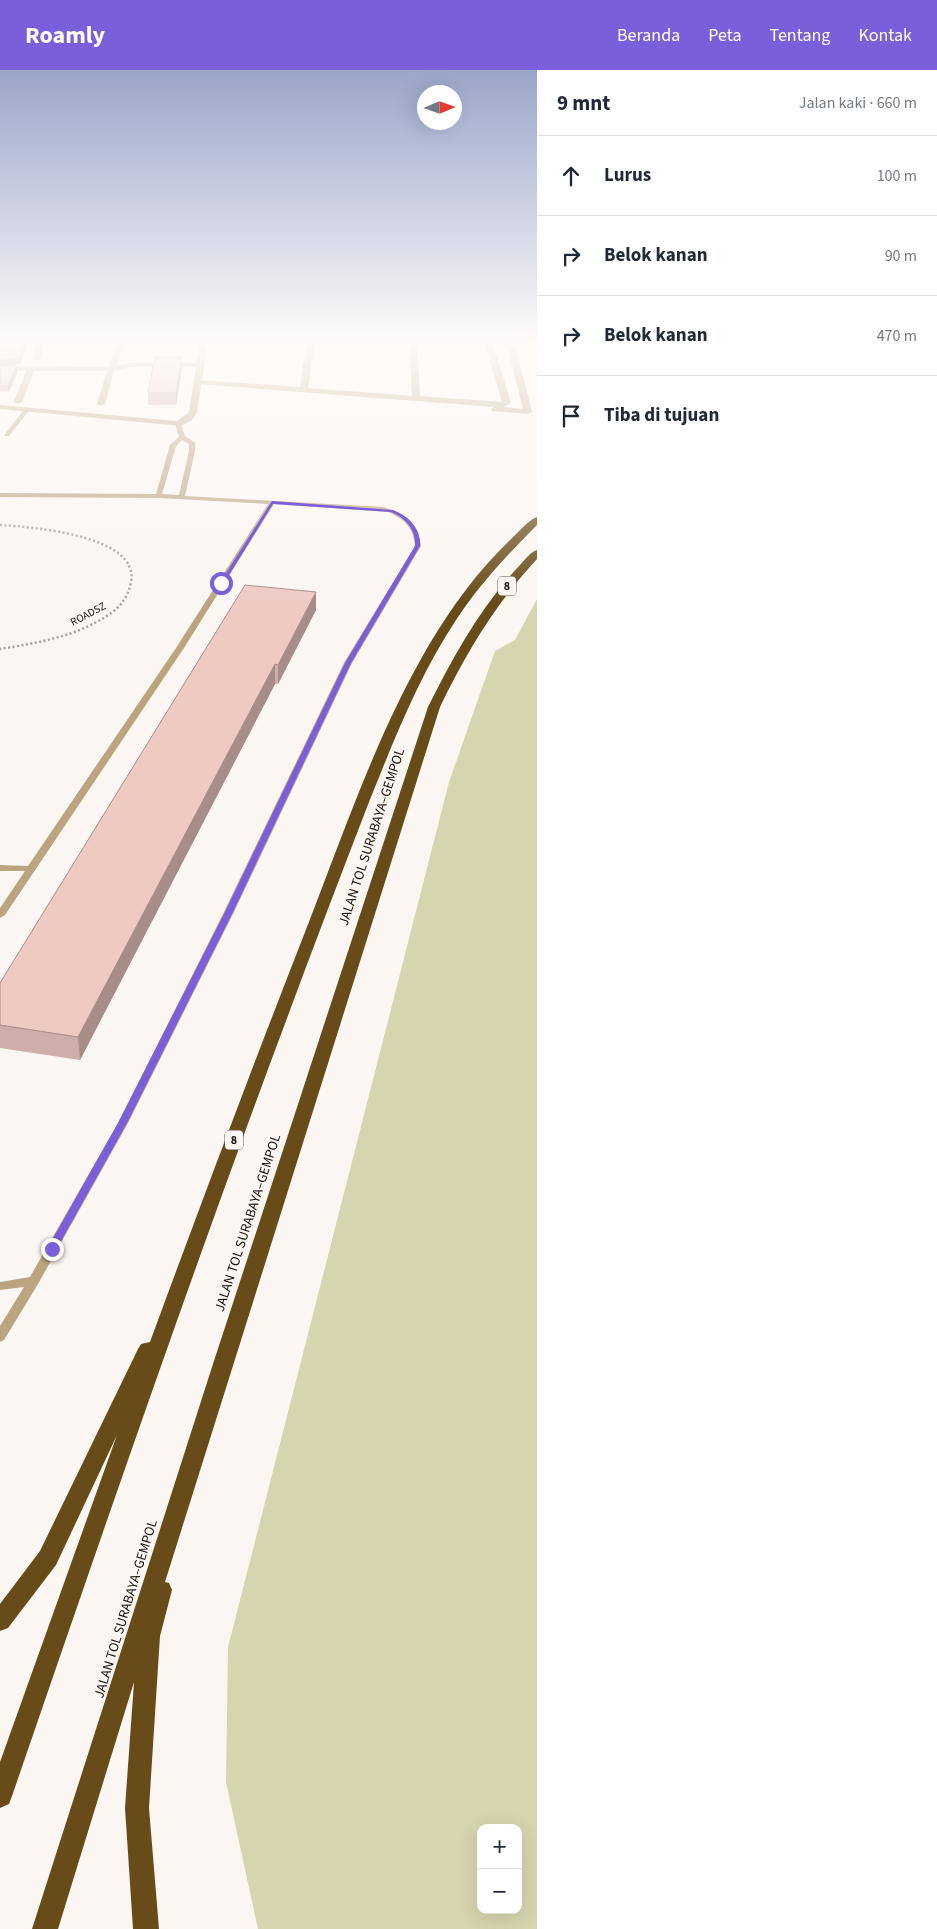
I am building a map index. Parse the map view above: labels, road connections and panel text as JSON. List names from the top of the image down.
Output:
{
  "streets": {
    "highway": ["8", "JALAN TOL SURABAYA–GEMPOL"],
    "path": ["ROADSZ"]
  },
  "north": "right",
  "page": {
    "header": "Roamly",
    "nav": [
      "Beranda",
      "Peta",
      "Tentang",
      "Kontak"
    ],
    "heading": ["9 mnt", "Jalan kaki · 660 m"],
    "list": [
      ["Lurus", "100 m"],
      ["Belok kanan", "90 m"],
      ["Belok kanan", "470 m"],
      "Tiba di tujuan"
    ],
    "map_buttons": ["+", "−"]
  }
}
